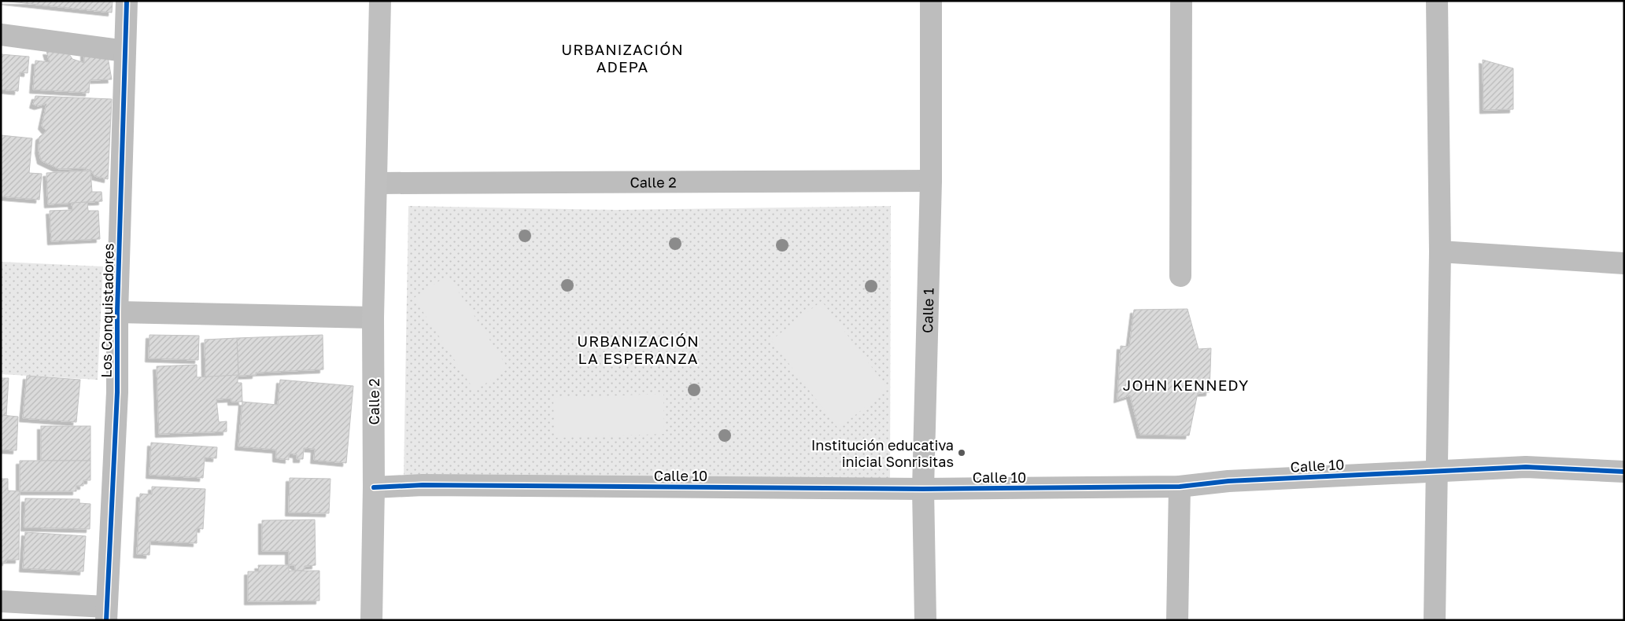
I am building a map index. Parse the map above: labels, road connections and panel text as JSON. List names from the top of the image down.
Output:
{
  "streets": {
    "street": [
      "Calle 2",
      "Los Conquistadores",
      "Calle 1",
      "Calle 10"
    ]
  },
  "crossings": [
    ["Calle 2", "Calle 1"],
    ["Calle 2", "Calle 10"],
    ["Calle 1", "Calle 10"]
  ],
  "districts": ["URBANIZACIÓN ADEPA", "URBANIZACIÓN LA ESPERANZA", "JOHN KENNEDY"],
  "places": ["Institución educativa inicial Sonrisitas"]
}
